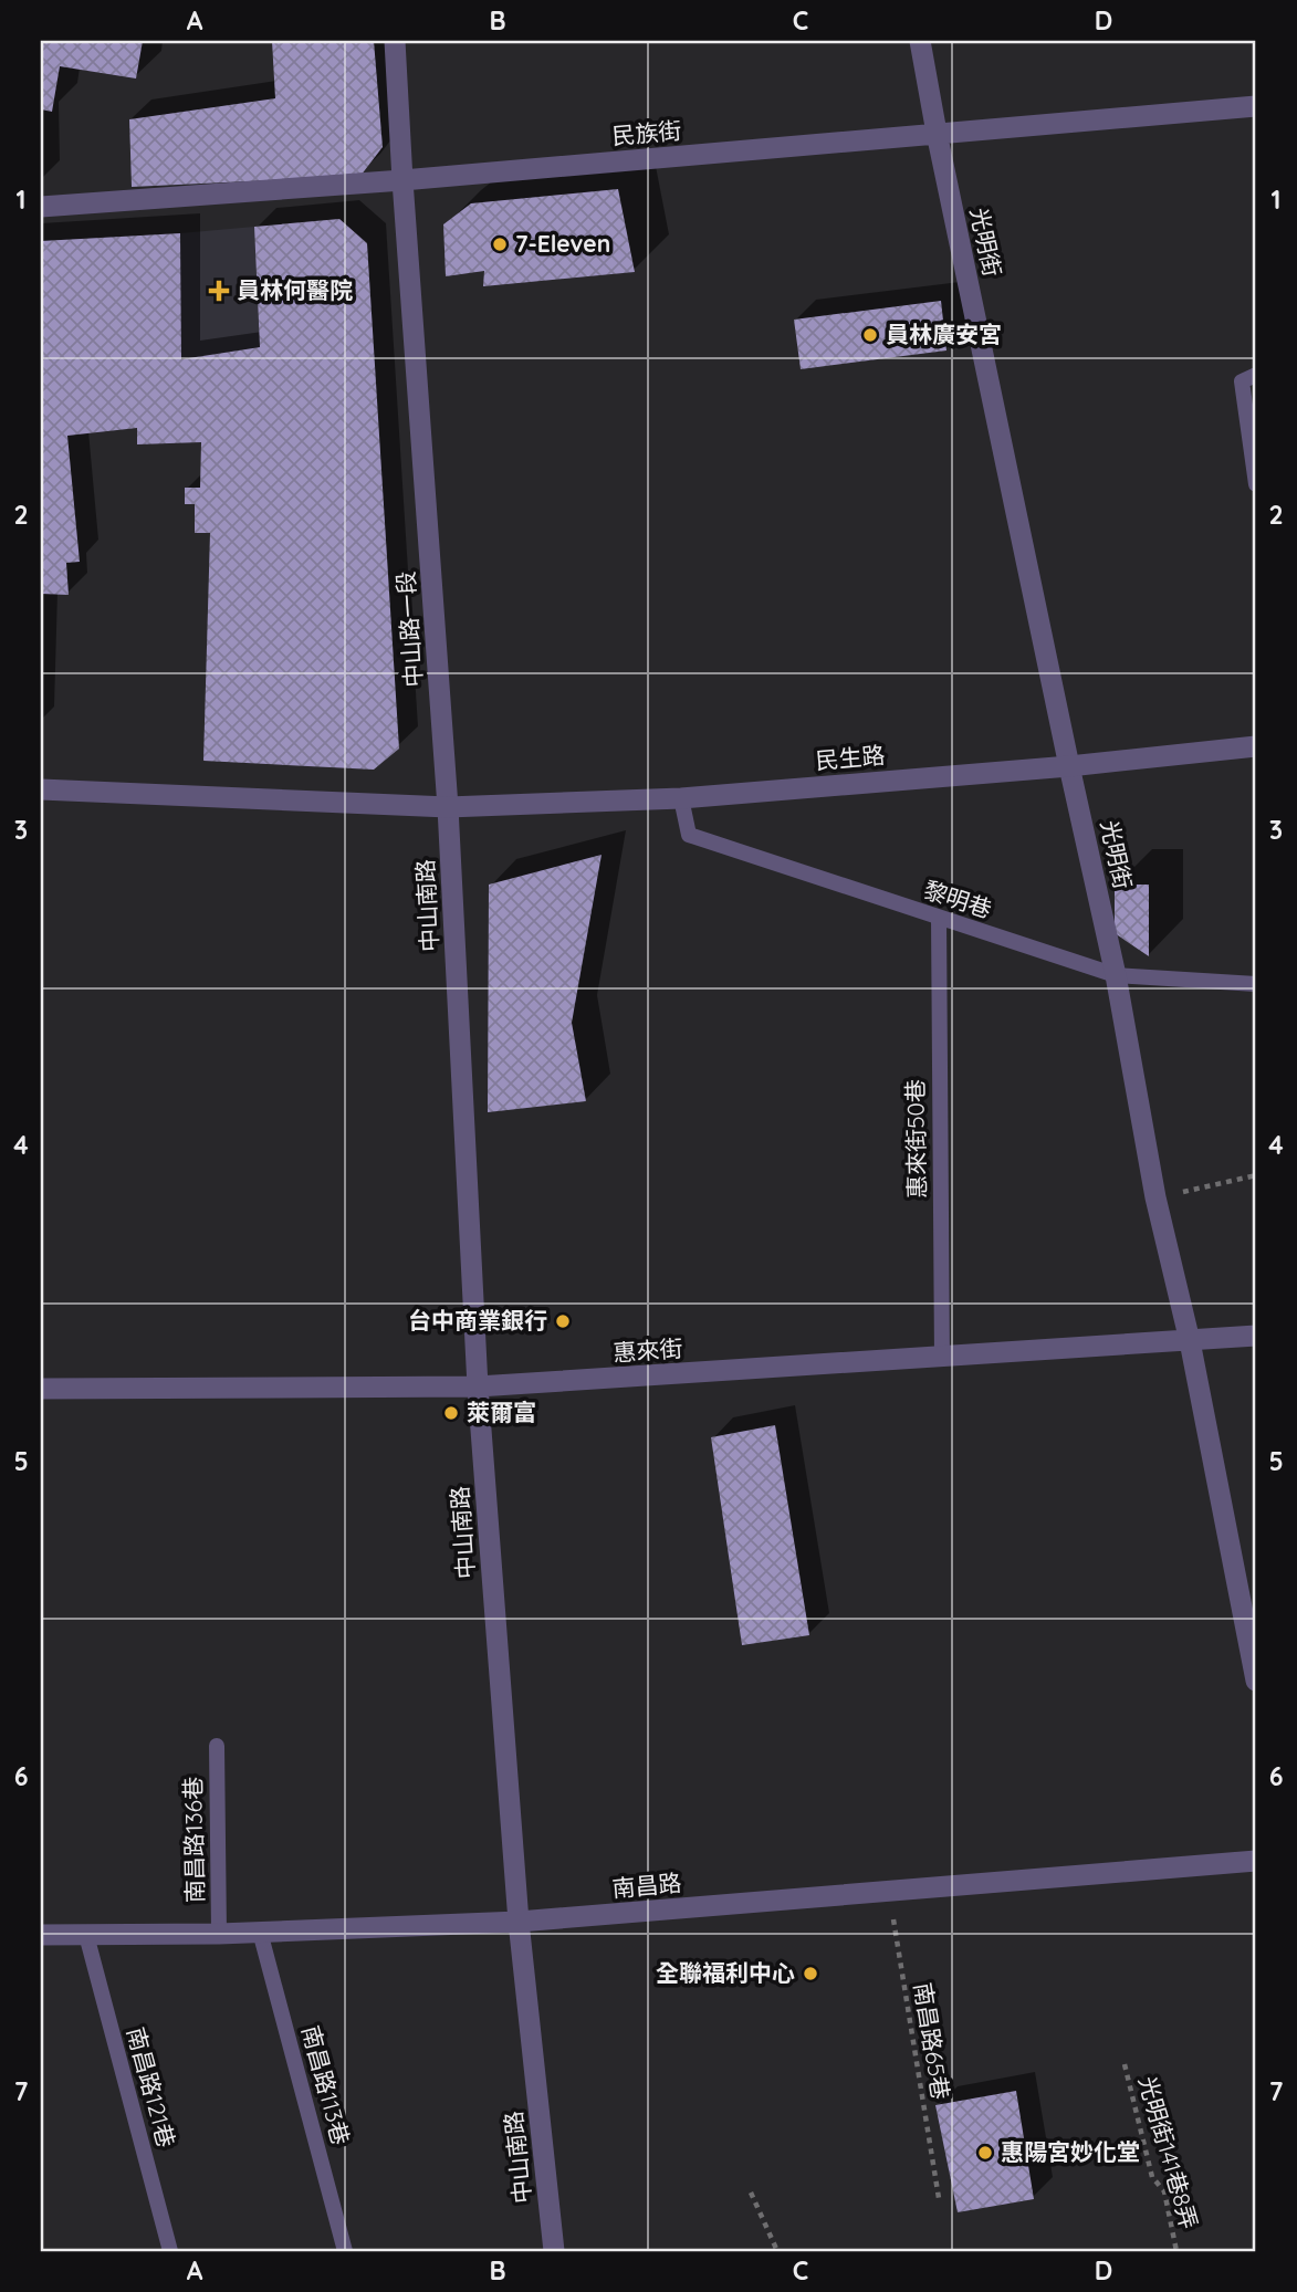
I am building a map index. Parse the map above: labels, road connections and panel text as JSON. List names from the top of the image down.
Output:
{
  "streets": {
    "street": [
      "民族街",
      "光明街",
      "中山路一段",
      "民生路",
      "中山南路",
      "惠來街",
      "南昌路"
    ],
    "lane": [
      "黎明巷",
      "惠來街50巷",
      "南昌路136巷",
      "南昌路113巷",
      "南昌路121巷"
    ],
    "path": ["南昌路65巷", "光明街141巷8弄"]
  },
  "crossings": [
    ["民族街", "光明街"],
    ["民族街", "中山路一段"],
    ["光明街", "民生路"],
    ["光明街", "黎明巷"],
    ["光明街", "惠來街"],
    ["中山路一段", "民生路"],
    ["中山路一段", "中山南路"],
    ["民生路", "黎明巷"],
    ["民生路", "中山南路"],
    ["黎明巷", "惠來街50巷"],
    ["中山南路", "惠來街"],
    ["中山南路", "南昌路"],
    ["惠來街50巷", "惠來街"],
    ["南昌路136巷", "南昌路"],
    ["南昌路", "南昌路65巷"],
    ["南昌路", "南昌路113巷"],
    ["南昌路", "南昌路121巷"]
  ],
  "places": {
    "other": [
      "7-Eleven",
      "員林廣安宮",
      "台中商業銀行",
      "萊爾富",
      "全聯福利中心",
      "惠陽宮妙化堂"
    ],
    "health": ["員林何醫院"]
  },
  "grid": {
    "columns": [
      "A",
      "B",
      "C",
      "D"
    ],
    "rows": [
      "1",
      "2",
      "3",
      "4",
      "5",
      "6",
      "7"
    ]
  }
}
